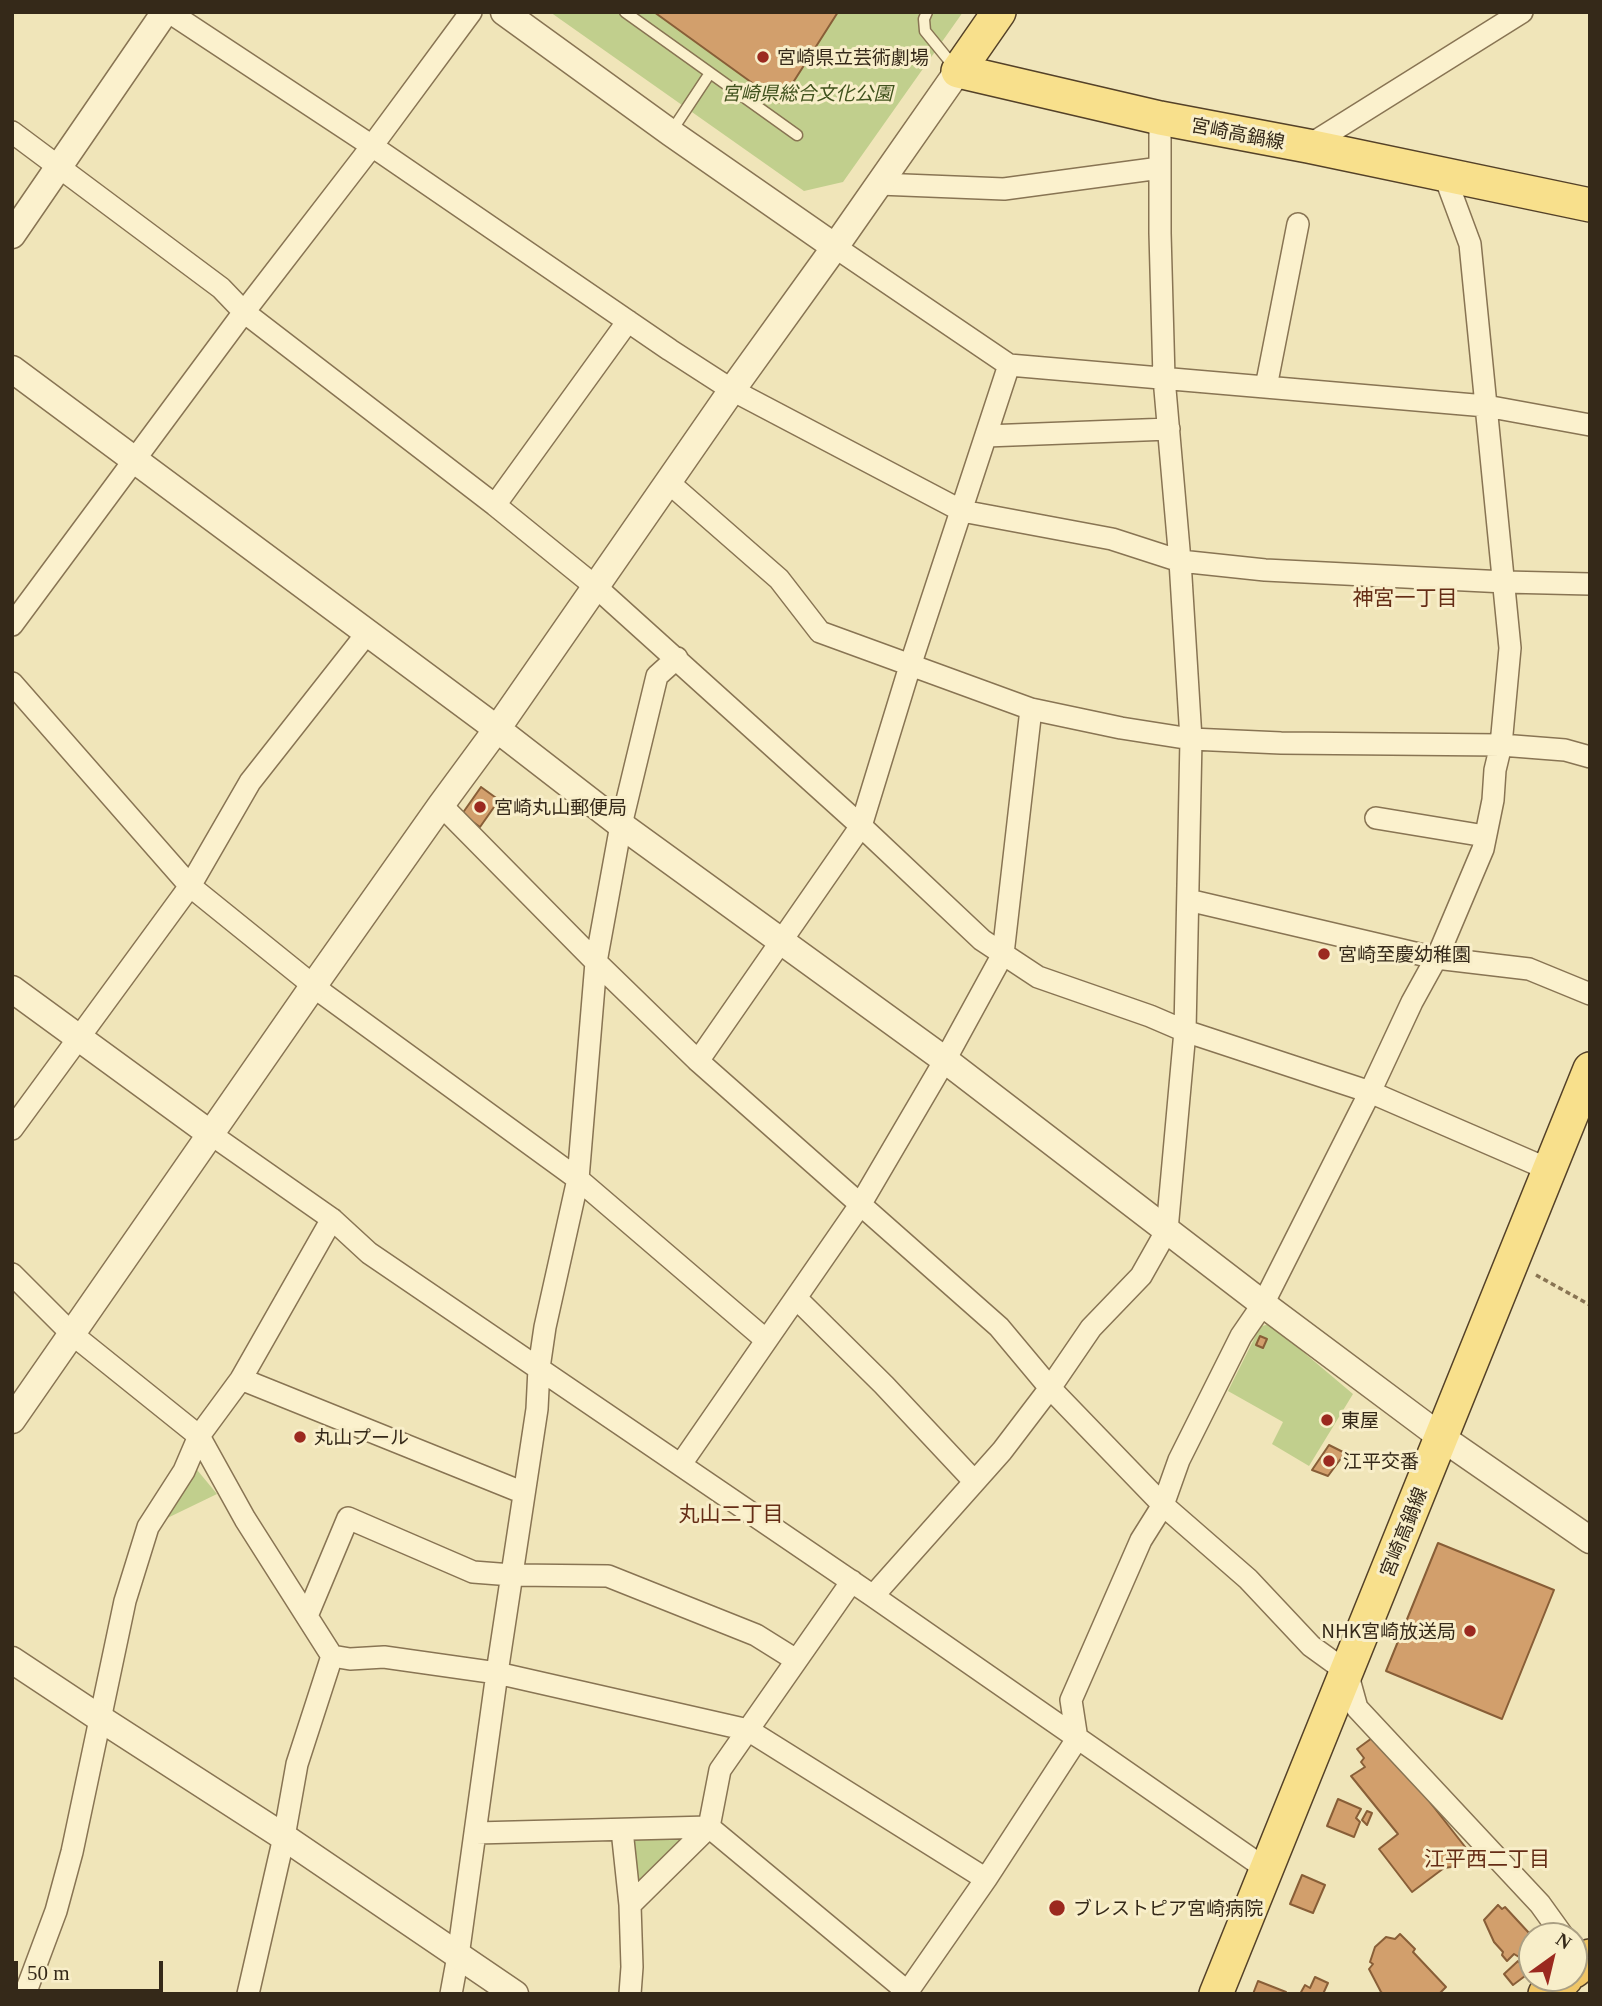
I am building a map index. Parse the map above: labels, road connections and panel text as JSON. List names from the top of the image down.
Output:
{
  "streets": {
    "main road": ["宮崎高鍋線"]
  },
  "districts": ["神宮一丁目", "丸山二丁目", "江平西二丁目"],
  "parks": ["宮崎県総合文化公園"],
  "places": [
    "宮崎県立芸術劇場",
    "宮崎丸山郵便局",
    "宮崎至慶幼稚園",
    "東屋",
    "丸山プール",
    "江平交番",
    "NHK宮崎放送局",
    "ブレストピア宮崎病院"
  ],
  "scale_bar": "50 m",
  "north": "top right"
}
